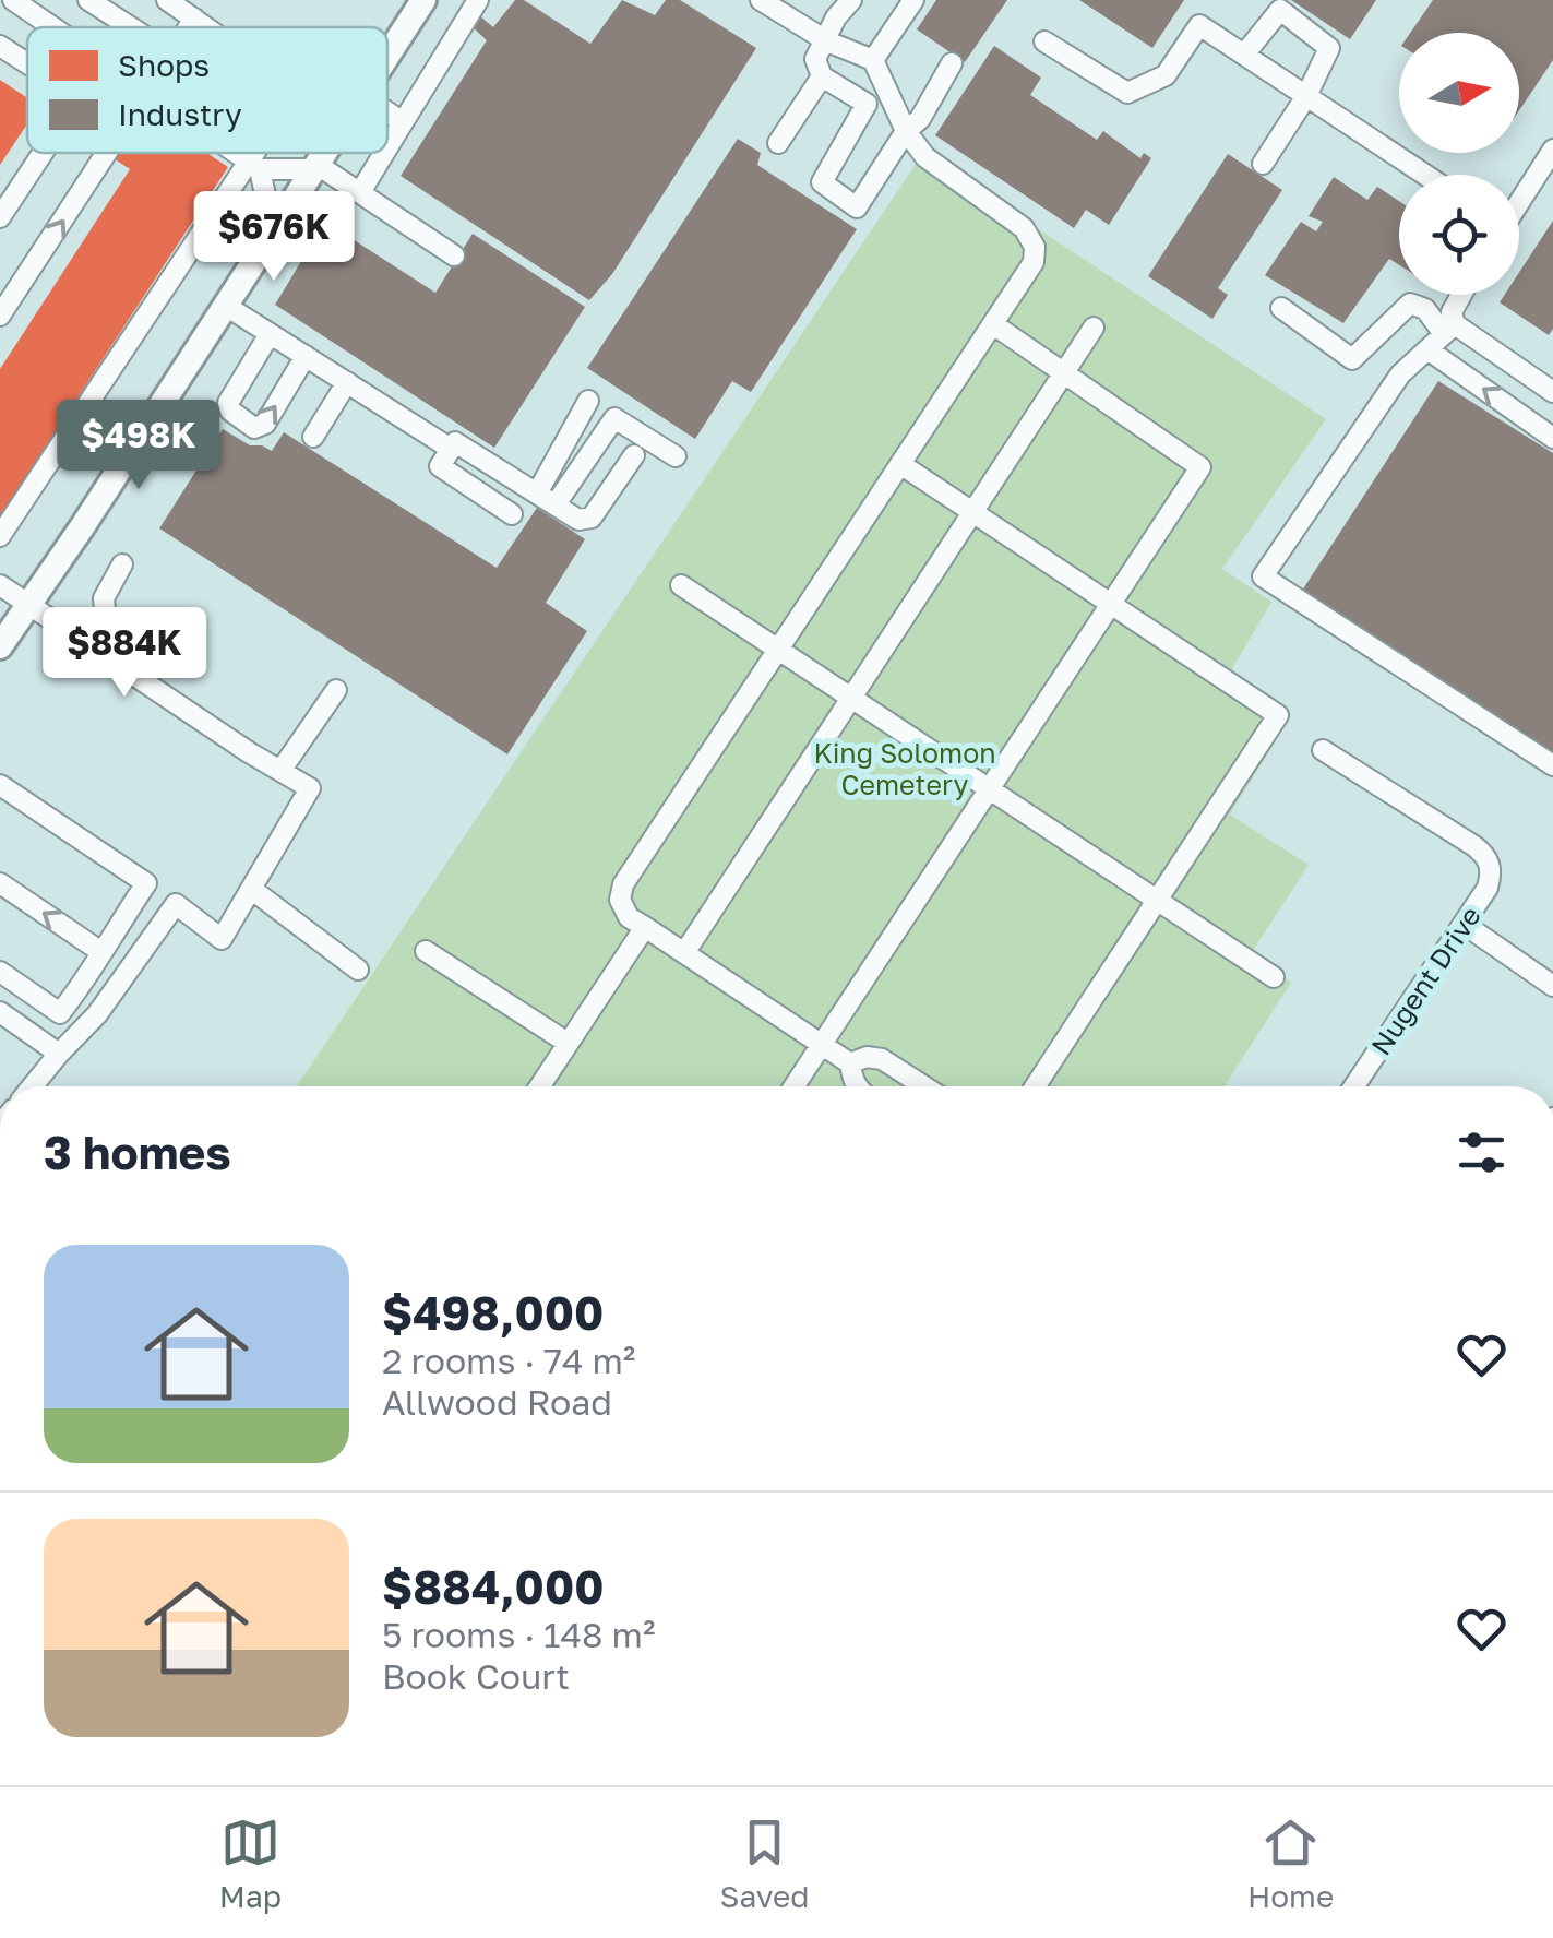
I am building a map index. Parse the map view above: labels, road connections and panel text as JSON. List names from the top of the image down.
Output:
{
  "streets": {
    "street": ["Nugent Drive"]
  },
  "parks": ["King Solomon Cemetery"],
  "legend": ["Shops", "Industry"],
  "north": "right",
  "page": {
    "price": ["$676K", "$498K", "$884K"],
    "heading": "3 homes",
    "list": [
      {
        "name": "$498,000",
        "note": "2 rooms · 74 m² · Allwood Road"
      },
      {
        "name": "$884,000",
        "note": "5 rooms · 148 m² · Book Court"
      }
    ],
    "tabs": ["Map", "Saved", "Home"]
  }
}
